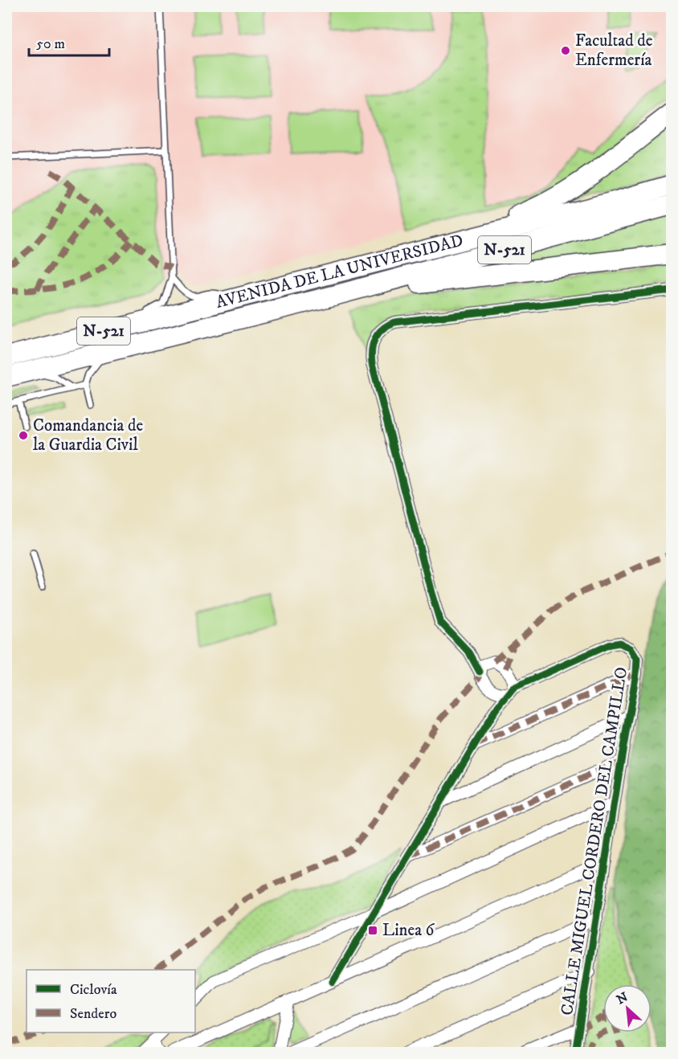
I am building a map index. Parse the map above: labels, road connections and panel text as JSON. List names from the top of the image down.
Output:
{
  "streets": {
    "highway": ["N-521", "AVENIDA DE LA UNIVERSIDAD"],
    "street": ["CALLE MIGUEL CORDERO DEL CAMPILLO"]
  },
  "places": {
    "other": ["Facultad de Enfermería", "Comandancia de la Guardia Civil"],
    "transit": ["Linea 6"]
  },
  "legend": ["Ciclovía", "Sendero"],
  "scale_bar": "50 m",
  "north": "top left"
}
